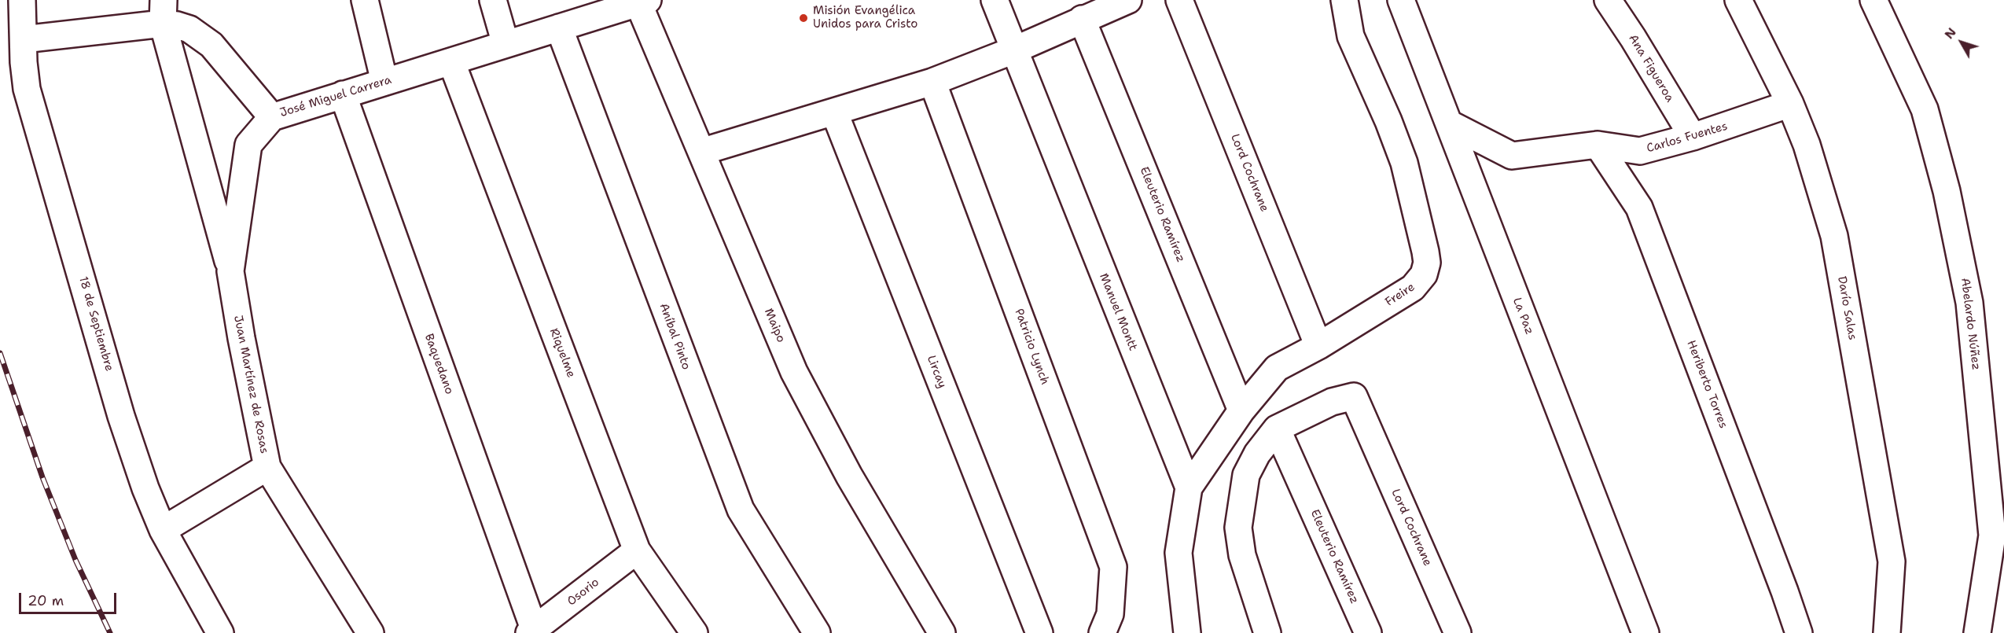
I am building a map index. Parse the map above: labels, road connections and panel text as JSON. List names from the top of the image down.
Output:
{
  "streets": {
    "street": [
      "Ana Figueroa",
      "José Miguel Carrera",
      "Carlos Fuentes",
      "Lord Cochrane",
      "Eleuterio Ramírez",
      "Freire",
      "Darío Salas",
      "Manuel Montt",
      "La Paz",
      "18 de Septiembre",
      "Abelardo Núñez",
      "Maipo",
      "Aníbal Pinto",
      "Patricio Lynch",
      "Riquelme",
      "Baquedano",
      "Lircay",
      "Juan Martínez de Rosas",
      "Heriberto Torres",
      "Osorio"
    ]
  },
  "crossings": [
    ["Ana Figueroa", "Carlos Fuentes"],
    ["José Miguel Carrera", "18 de Septiembre"],
    ["José Miguel Carrera", "Maipo"],
    ["José Miguel Carrera", "Aníbal Pinto"],
    ["José Miguel Carrera", "Riquelme"],
    ["José Miguel Carrera", "Baquedano"],
    ["José Miguel Carrera", "Juan Martínez de Rosas"],
    ["Carlos Fuentes", "Darío Salas"],
    ["Carlos Fuentes", "La Paz"],
    ["Carlos Fuentes", "Heriberto Torres"],
    ["Lord Cochrane", "Eleuterio Ramírez"],
    ["Lord Cochrane", "Freire"],
    ["Eleuterio Ramírez", "Freire"],
    ["Freire", "Manuel Montt"],
    ["Riquelme", "Osorio"],
    ["Baquedano", "Osorio"]
  ],
  "places": ["Misión Evangélica Unidos para Cristo"],
  "scale_bar": "20 m",
  "north": "top left"
}
